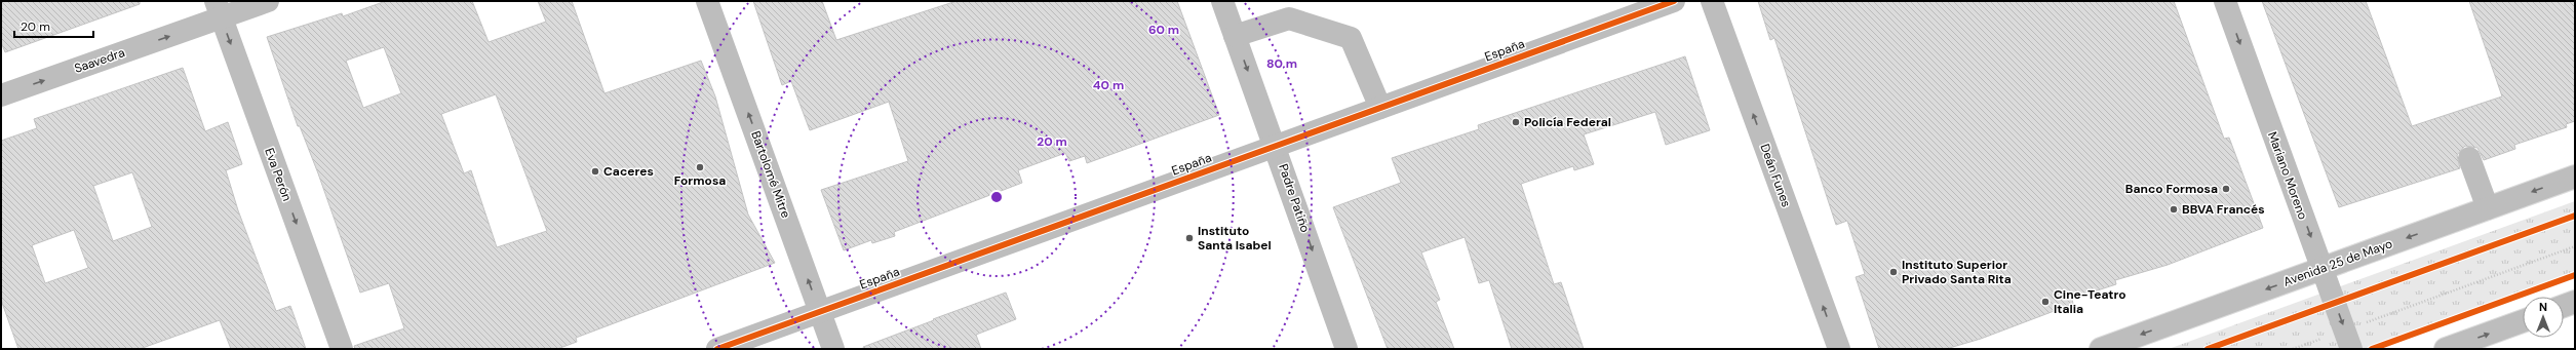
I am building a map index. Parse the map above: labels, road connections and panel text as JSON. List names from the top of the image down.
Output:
{
  "streets": {
    "street": [
      "España",
      "Saavedra",
      "Eva Perón",
      "Bartolomé Mitre",
      "Deán Funes",
      "Mariano Moreno",
      "Padre Patiño",
      "Avenida 25 de Mayo"
    ]
  },
  "crossings": [
    ["España", "Bartolomé Mitre"],
    ["España", "Padre Patiño"],
    ["Saavedra", "Eva Perón"],
    ["Mariano Moreno", "Avenida 25 de Mayo"]
  ],
  "one_way": [
    "Saavedra",
    "Eva Perón",
    "Bartolomé Mitre",
    "Deán Funes",
    "Mariano Moreno",
    "Padre Patiño",
    "Avenida 25 de Mayo"
  ],
  "places": [
    "Policía Federal",
    "Formosa",
    "Caceres",
    "Banco Formosa",
    "BBVA Francés",
    "Instituto Santa Isabel",
    "Instituto Superior Privado Santa Rita",
    "Cine-Teatro Italia"
  ],
  "scale_bar": "20 m",
  "north": "top",
  "rings": [
    "60 m",
    "80 m",
    "40 m",
    "20 m"
  ]
}
